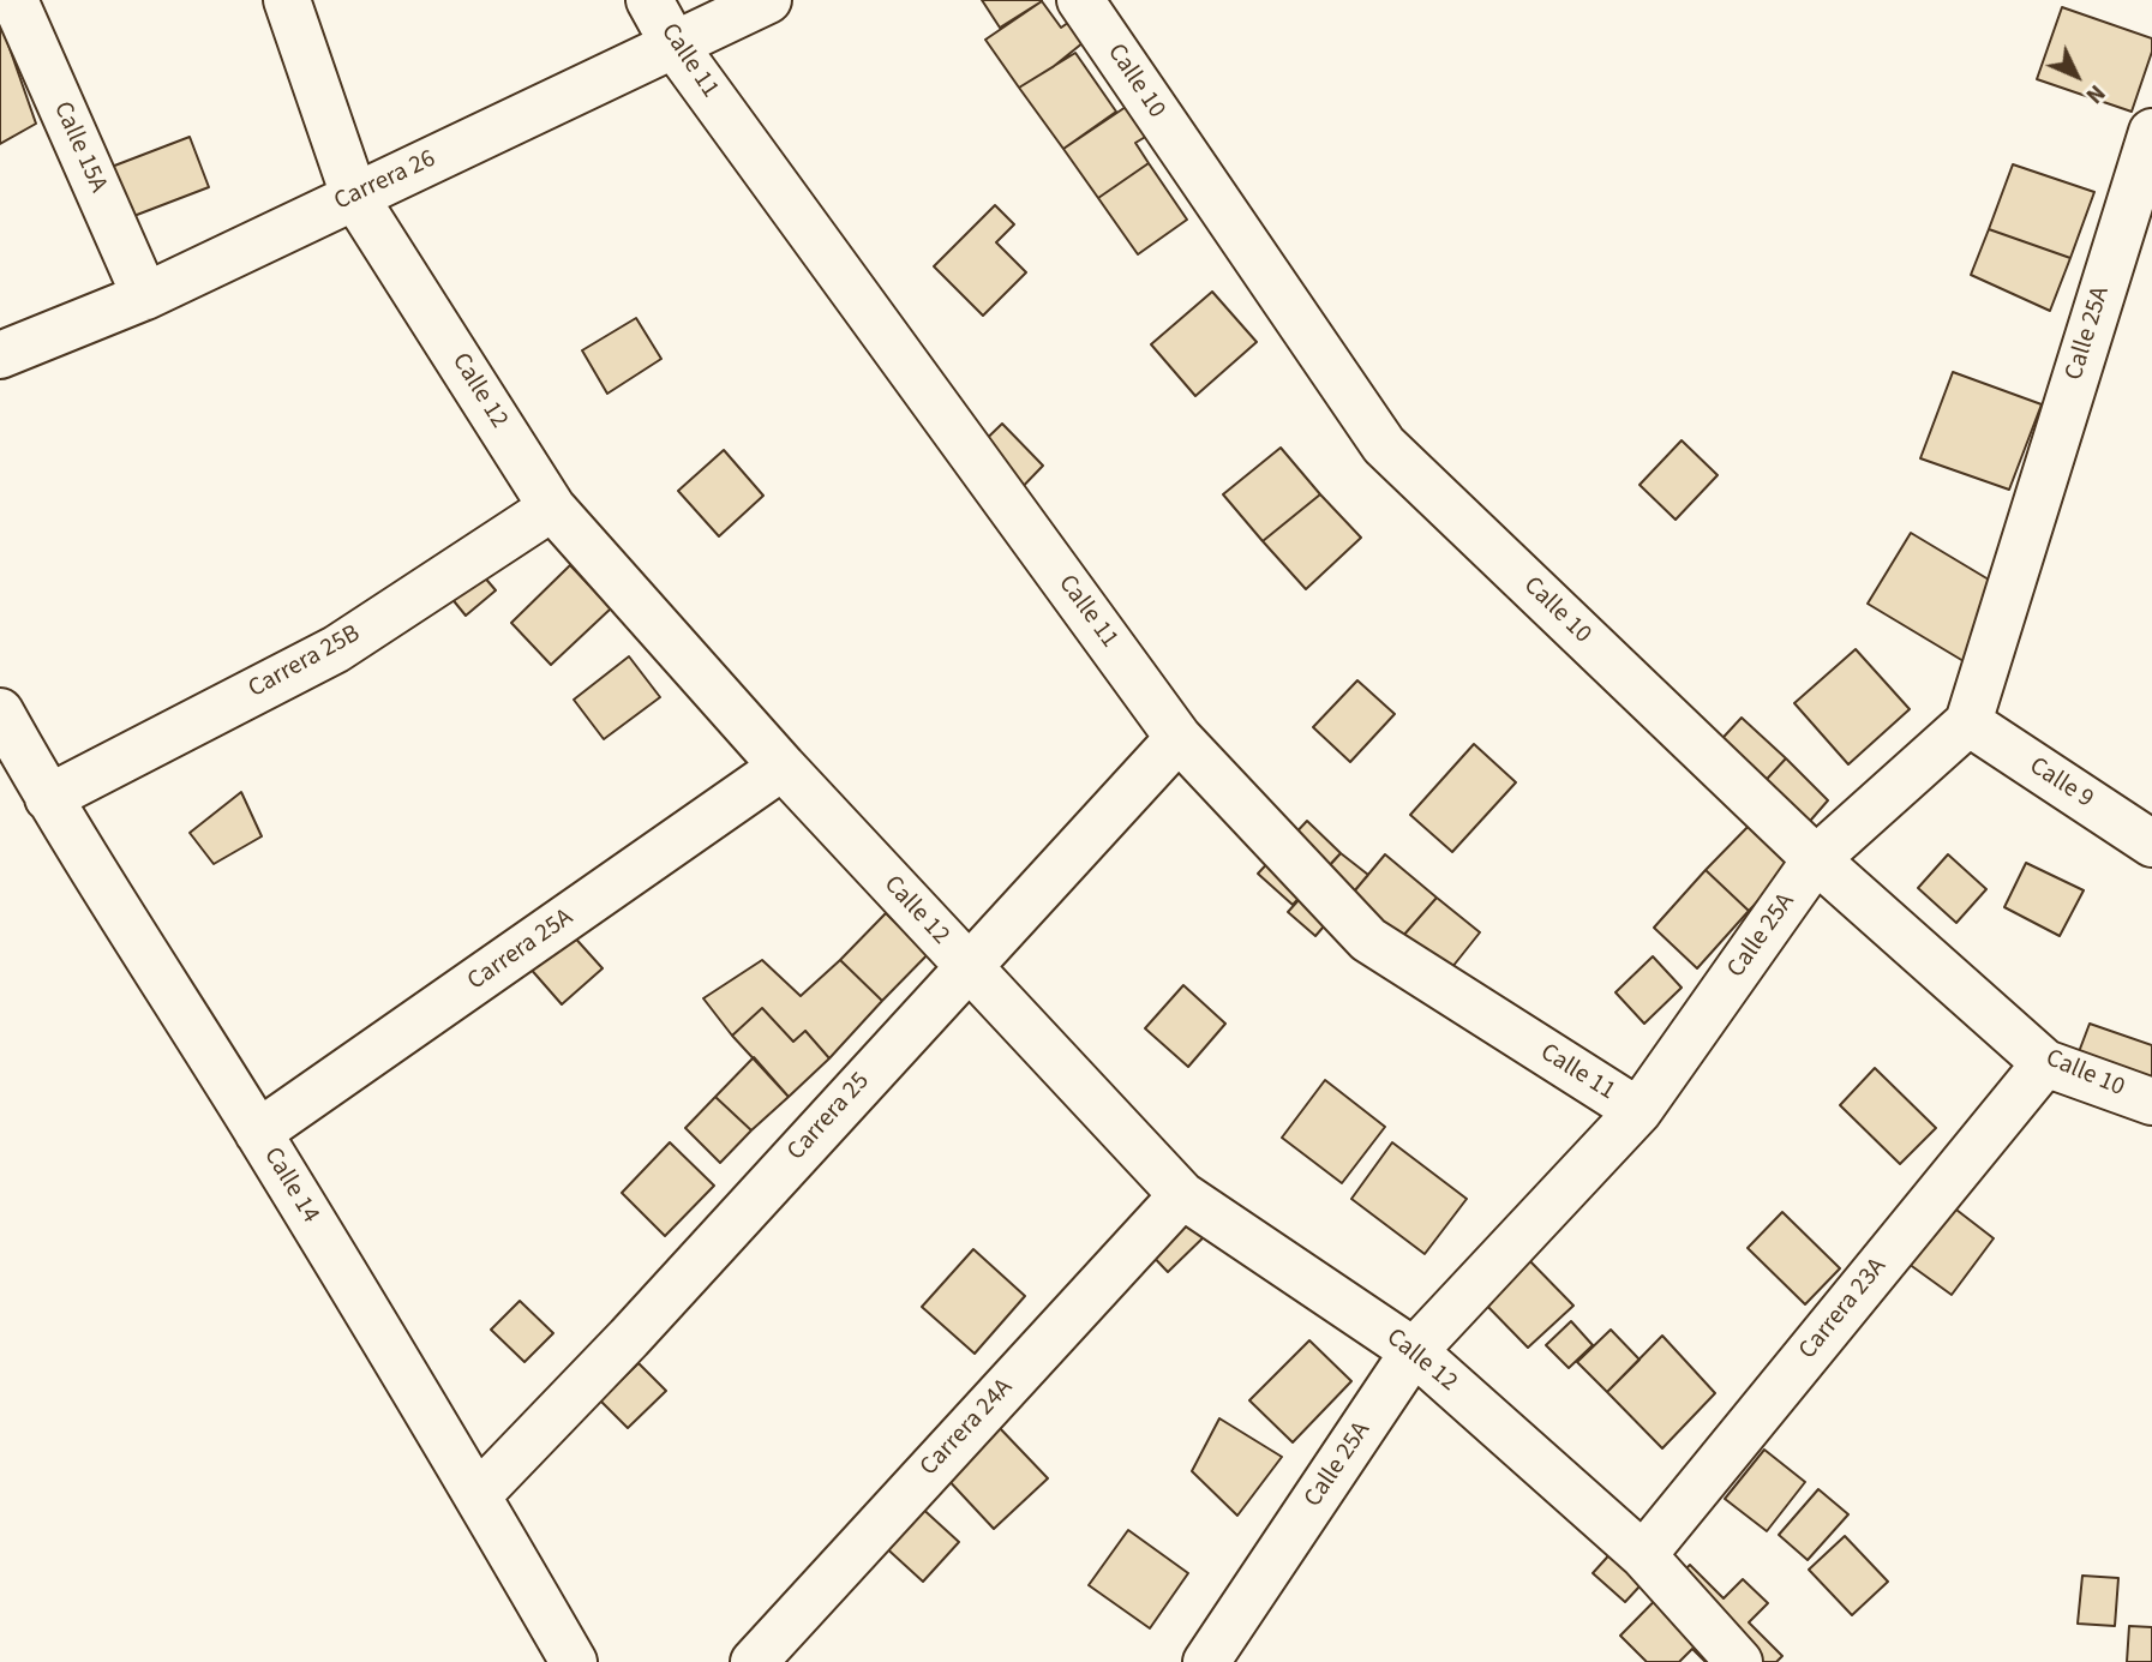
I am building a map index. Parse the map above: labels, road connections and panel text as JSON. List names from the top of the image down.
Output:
{
  "streets": {
    "street": [
      "Calle 11",
      "Calle 10",
      "Calle 15A",
      "Carrera 26",
      "Calle 25A",
      "Calle 12",
      "Carrera 25B",
      "Calle 9",
      "Carrera 25A",
      "Carrera 25",
      "Calle 14",
      "Carrera 23A",
      "Carrera 24A"
    ]
  },
  "crossings": [
    ["Calle 11", "Carrera 26"],
    ["Calle 11", "Calle 25A"],
    ["Calle 11", "Carrera 25"],
    ["Calle 10", "Calle 25A"],
    ["Calle 10", "Carrera 23A"],
    ["Calle 15A", "Carrera 26"],
    ["Carrera 26", "Calle 12"],
    ["Calle 25A", "Calle 12"],
    ["Calle 25A", "Calle 9"],
    ["Calle 12", "Carrera 25B"],
    ["Calle 12", "Carrera 25A"],
    ["Calle 12", "Carrera 25"],
    ["Calle 12", "Carrera 23A"],
    ["Calle 12", "Carrera 24A"],
    ["Carrera 25B", "Calle 14"],
    ["Carrera 25A", "Calle 14"],
    ["Carrera 25", "Calle 14"]
  ],
  "north": "bottom right"
}
